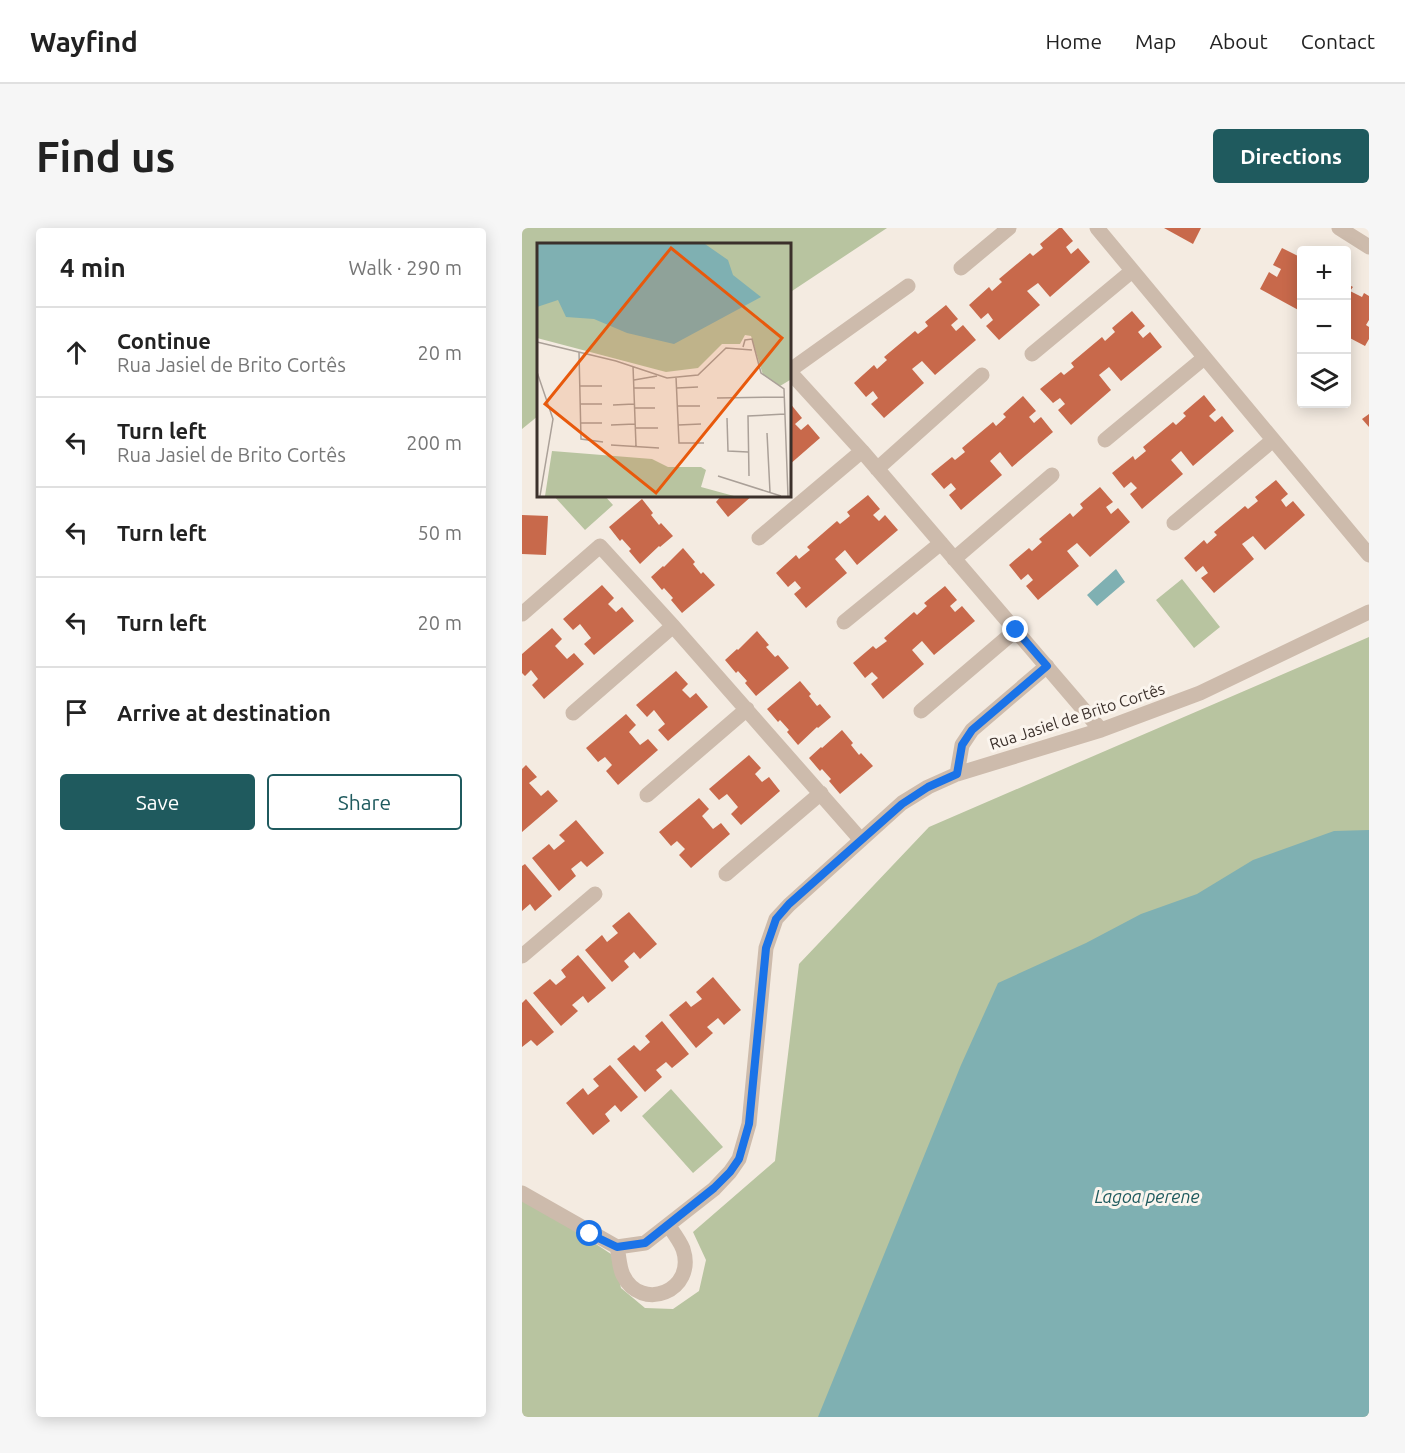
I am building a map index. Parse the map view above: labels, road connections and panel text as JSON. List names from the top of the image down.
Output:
{
  "streets": {
    "street": ["Rua Jasiel de Brito Cortês"]
  },
  "water": ["Lagoa perene"],
  "page": {
    "header": "Wayfind",
    "nav": [
      "Home",
      "Map",
      "About",
      "Contact"
    ],
    "buttons": [
      "Directions",
      ["Save", "Share"]
    ],
    "title": "Find us",
    "heading": ["4 min", "Walk · 290 m"],
    "map_buttons": ["+", "−"],
    "list": [
      ["Continue", "Rua Jasiel de Brito Cortês", "20 m"],
      ["Turn left", "Rua Jasiel de Brito Cortês", "200 m"],
      ["Turn left", "50 m"],
      ["Turn left", "20 m"],
      "Arrive at destination"
    ]
  }
}
